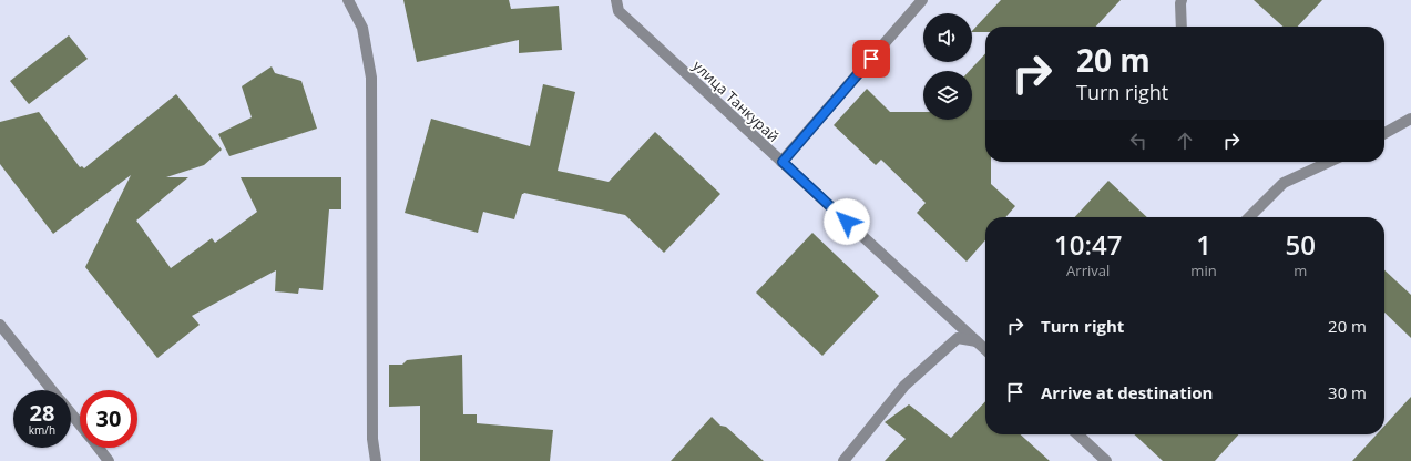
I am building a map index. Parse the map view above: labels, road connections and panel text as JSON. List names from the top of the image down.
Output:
{
  "streets": {
    "street": ["улица Танкурай"]
  },
  "page": {
    "turn": ["20 m", "Turn right"],
    "eta": [
      "10:47",
      "Arrival",
      "1",
      "min",
      "50",
      "m"
    ],
    "list": [
      {
        "name": "Turn right",
        "value": "20 m"
      },
      {
        "name": "Arrive at destination",
        "value": "30 m"
      }
    ],
    "speed": "28 km/h",
    "limit": "30"
  }
}
